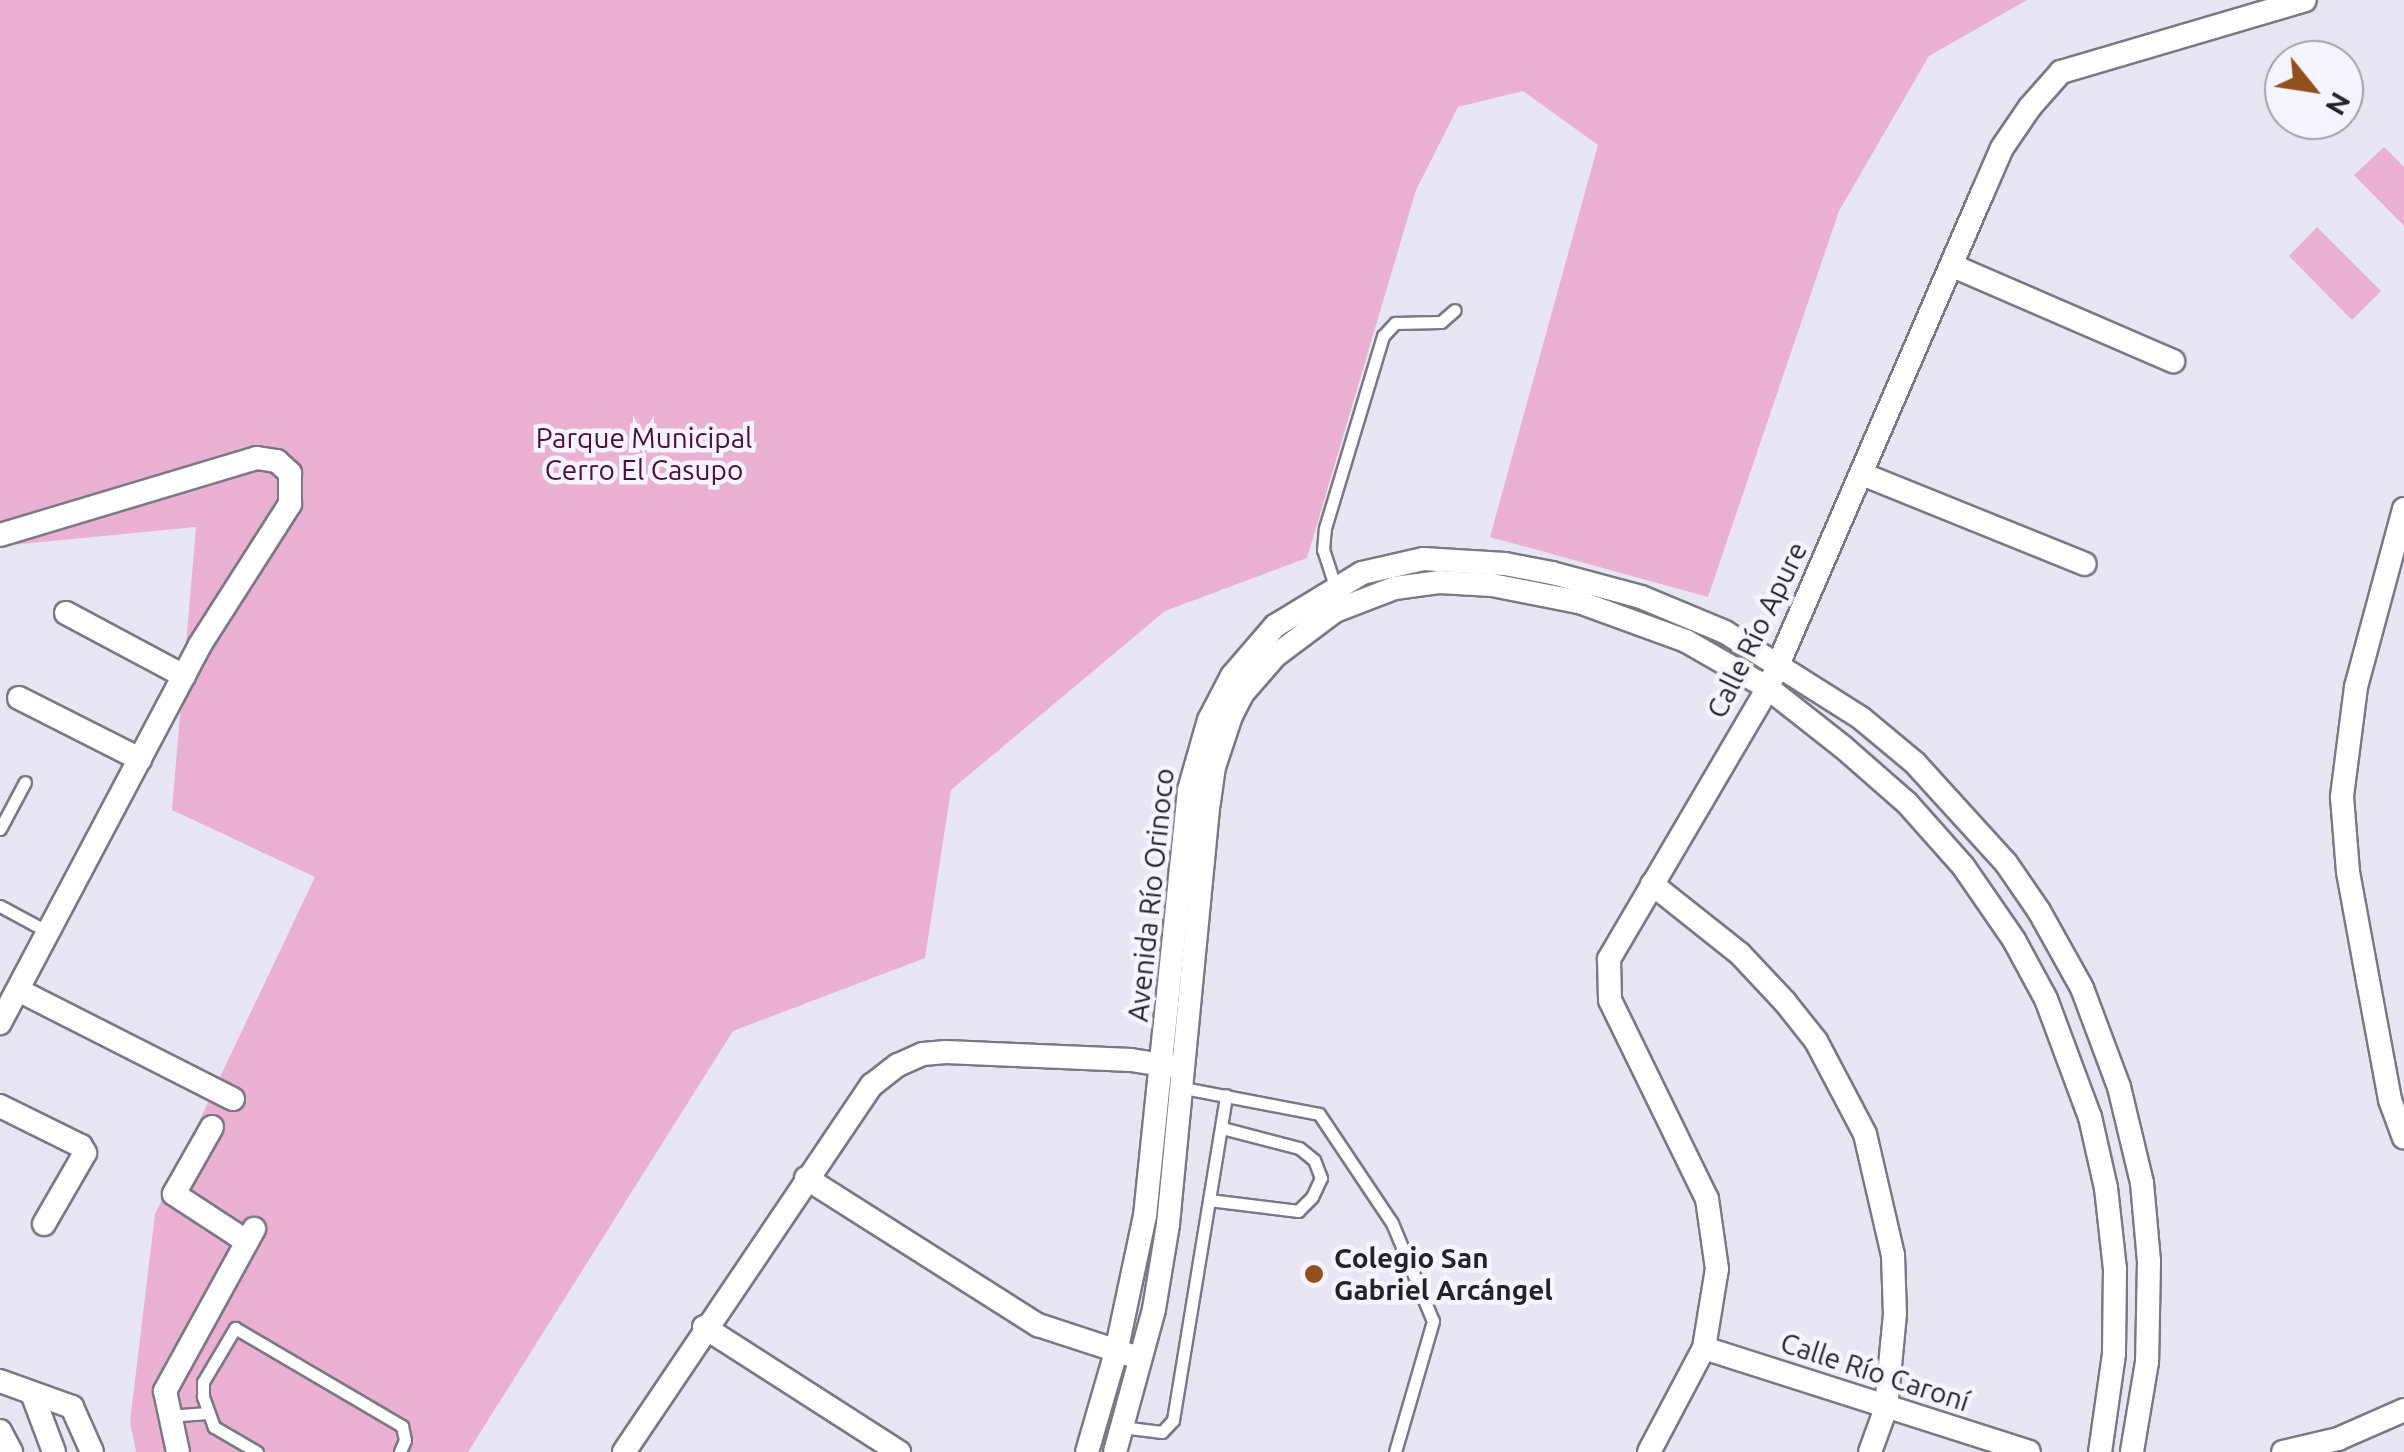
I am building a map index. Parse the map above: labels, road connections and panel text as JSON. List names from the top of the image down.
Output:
{
  "streets": {
    "street": ["Calle Río Apure", "Avenida Río Orinoco", "Calle Río Caroní"]
  },
  "crossings": [
    ["Calle Río Apure", "Avenida Río Orinoco"],
    ["Calle Río Apure", "Calle Río Caroní"]
  ],
  "parks": ["Parque Municipal Cerro El Casupo"],
  "places": ["Colegio San Gabriel Arcángel"],
  "north": "bottom right"
}
